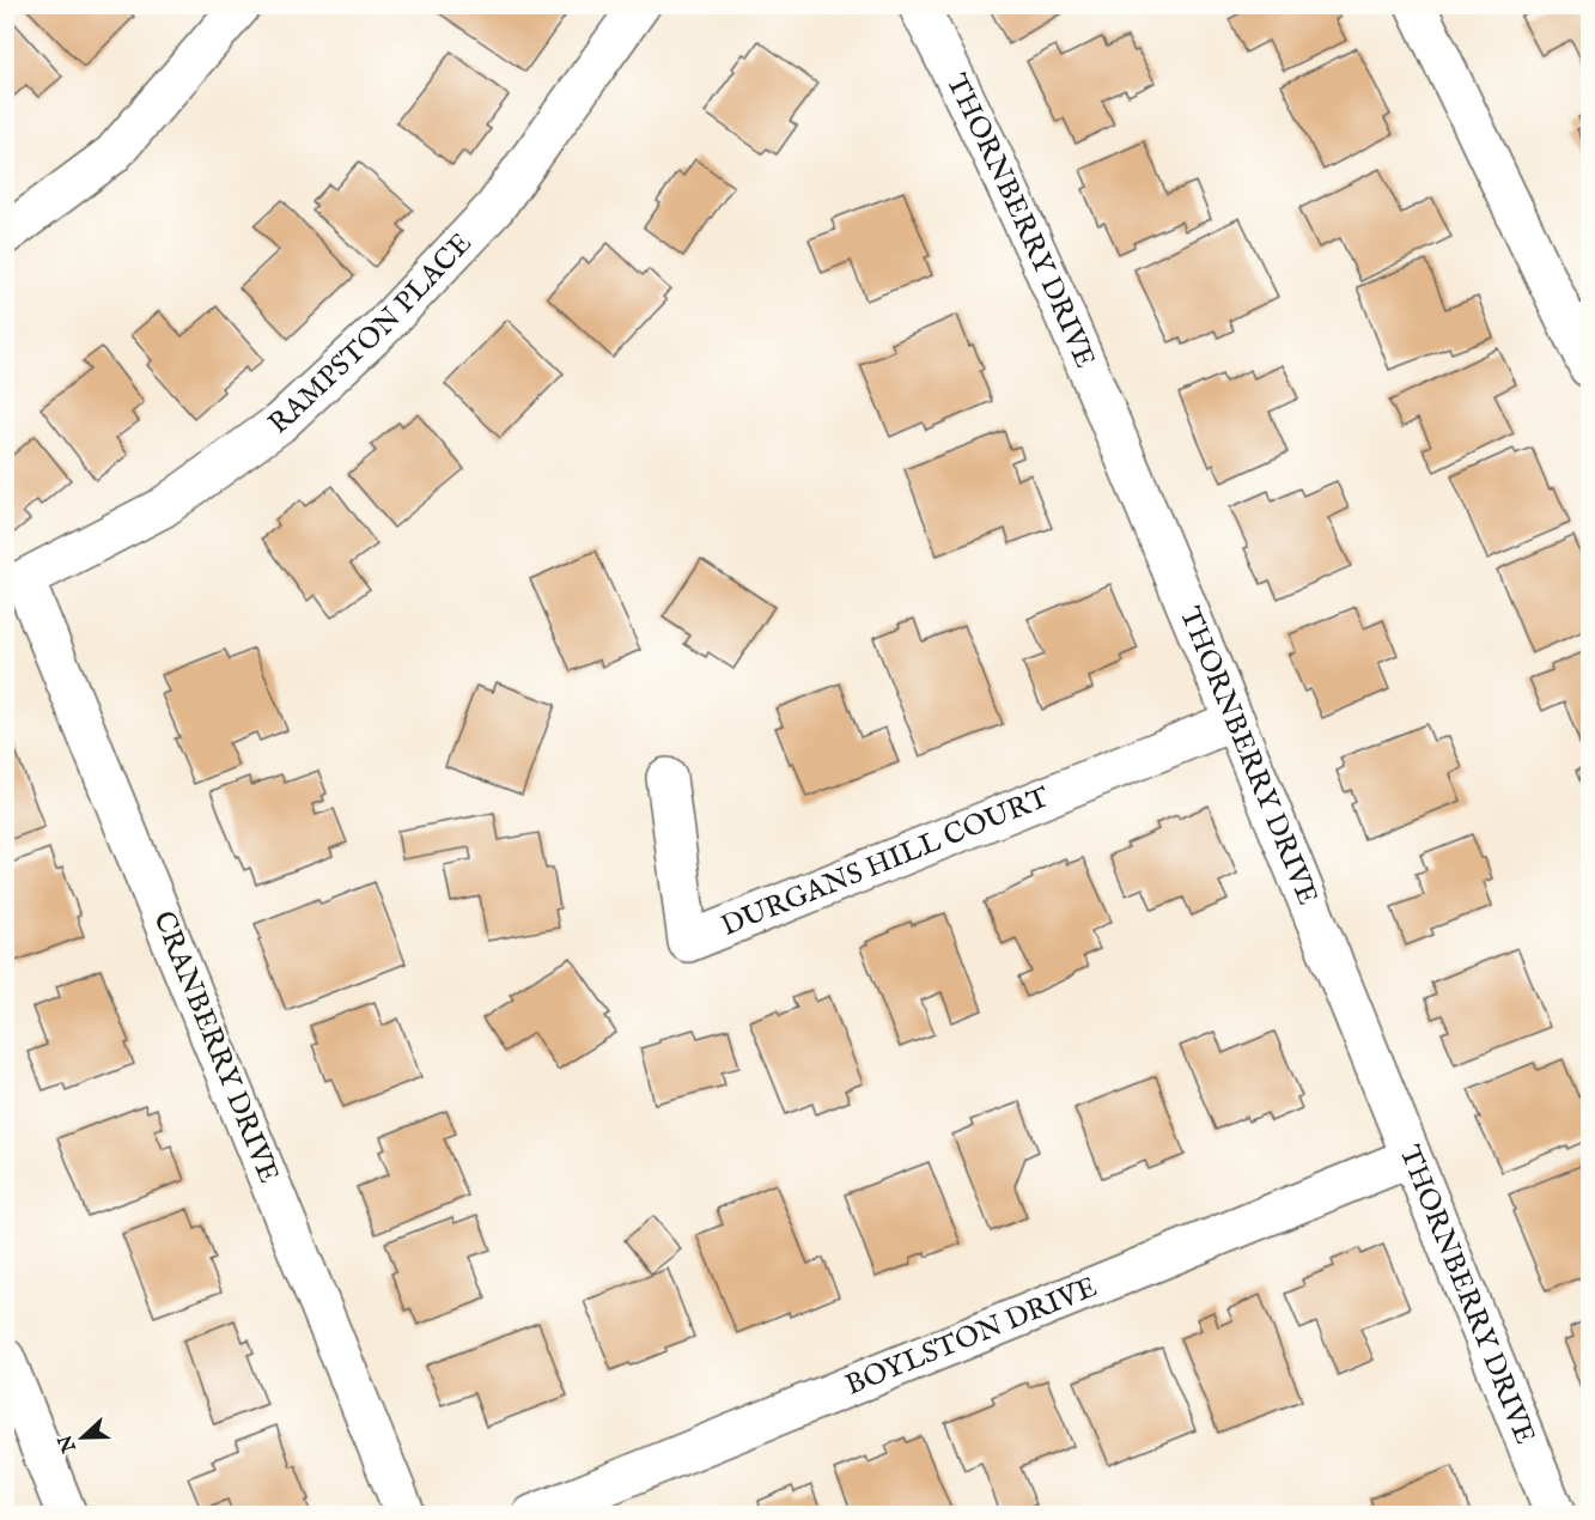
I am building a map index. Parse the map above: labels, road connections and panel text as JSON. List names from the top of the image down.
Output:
{
  "streets": {
    "street": [
      "THORNBERRY DRIVE",
      "RAMPSTON PLACE",
      "DURGANS HILL COURT",
      "CRANBERRY DRIVE",
      "BOYLSTON DRIVE"
    ]
  },
  "crossings": [
    ["THORNBERRY DRIVE", "DURGANS HILL COURT"],
    ["THORNBERRY DRIVE", "BOYLSTON DRIVE"],
    ["RAMPSTON PLACE", "CRANBERRY DRIVE"]
  ],
  "north": "left"
}
